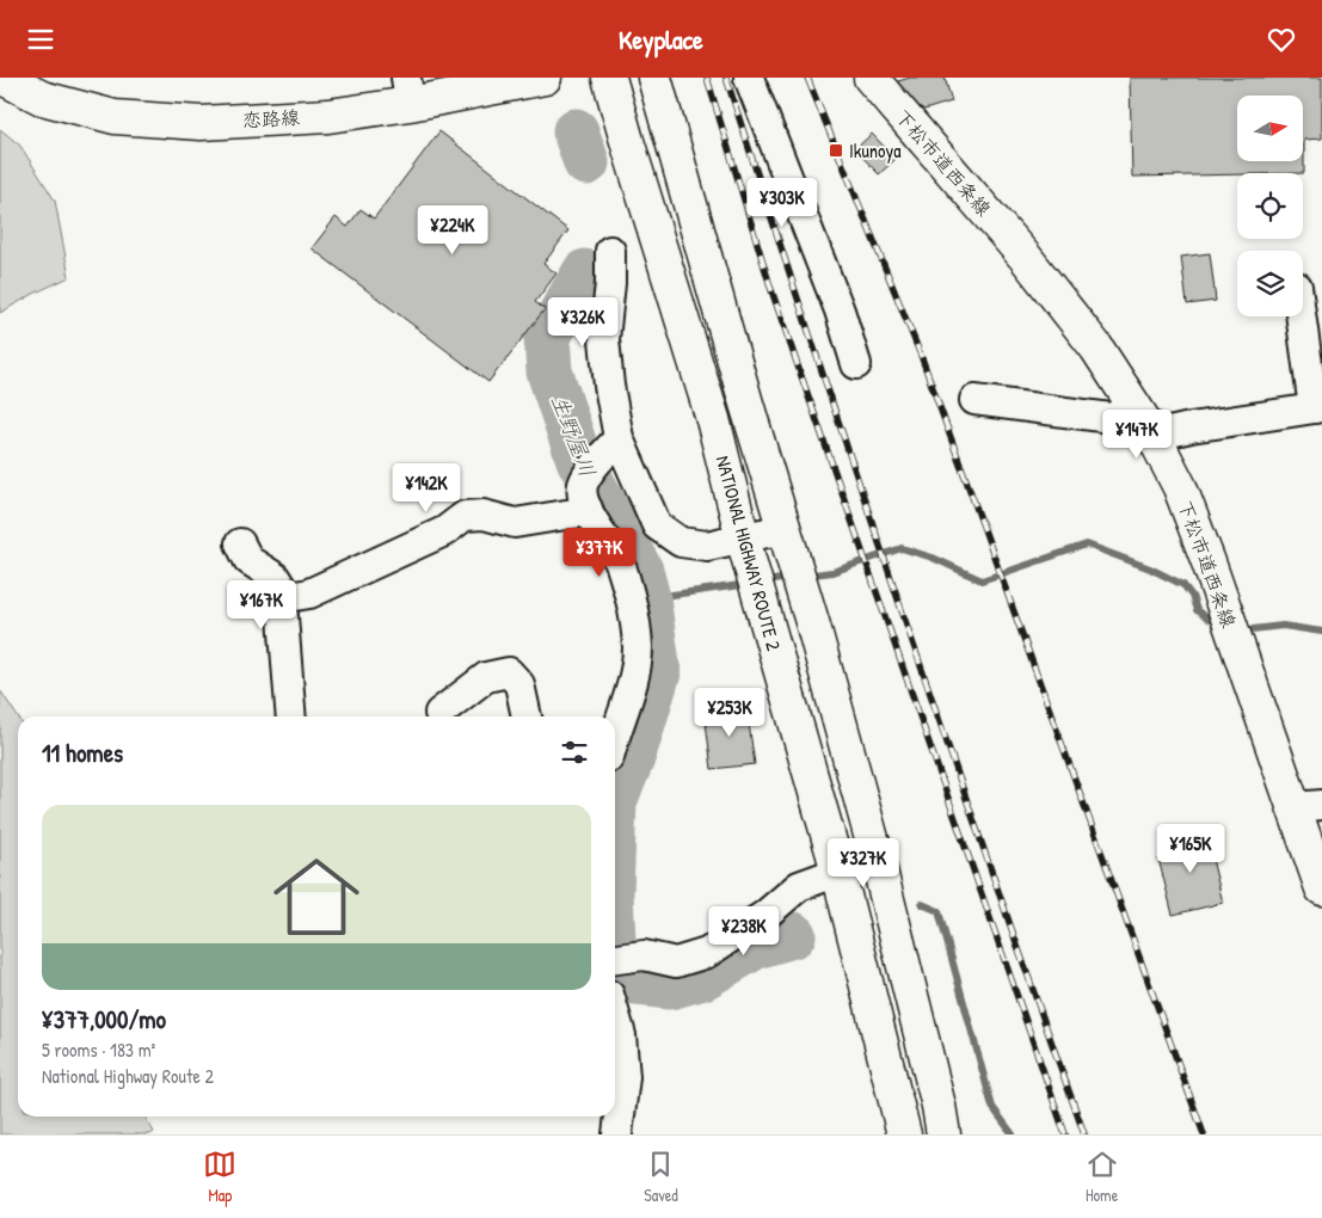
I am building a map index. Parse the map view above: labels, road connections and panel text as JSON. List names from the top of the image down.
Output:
{
  "streets": {
    "main road": ["恋路線", "下松市道西条線", "NATIONAL HIGHWAY ROUTE 2"]
  },
  "water": ["生野屋川"],
  "places": {
    "transit": ["Ikunoya"]
  },
  "north": "right",
  "page": {
    "header": "Keyplace",
    "price": [
      "¥303K",
      "¥224K",
      "¥326K",
      "¥147K",
      "¥142K",
      "¥377K",
      "¥167K",
      "¥253K",
      "¥165K",
      "¥327K",
      "¥238K"
    ],
    "heading": "11 homes",
    "list": [
      {
        "name": "¥377,000/mo",
        "note": "5 rooms · 183 m² · National Highway Route 2"
      }
    ],
    "tabs": ["Map", "Saved", "Home"]
  }
}
